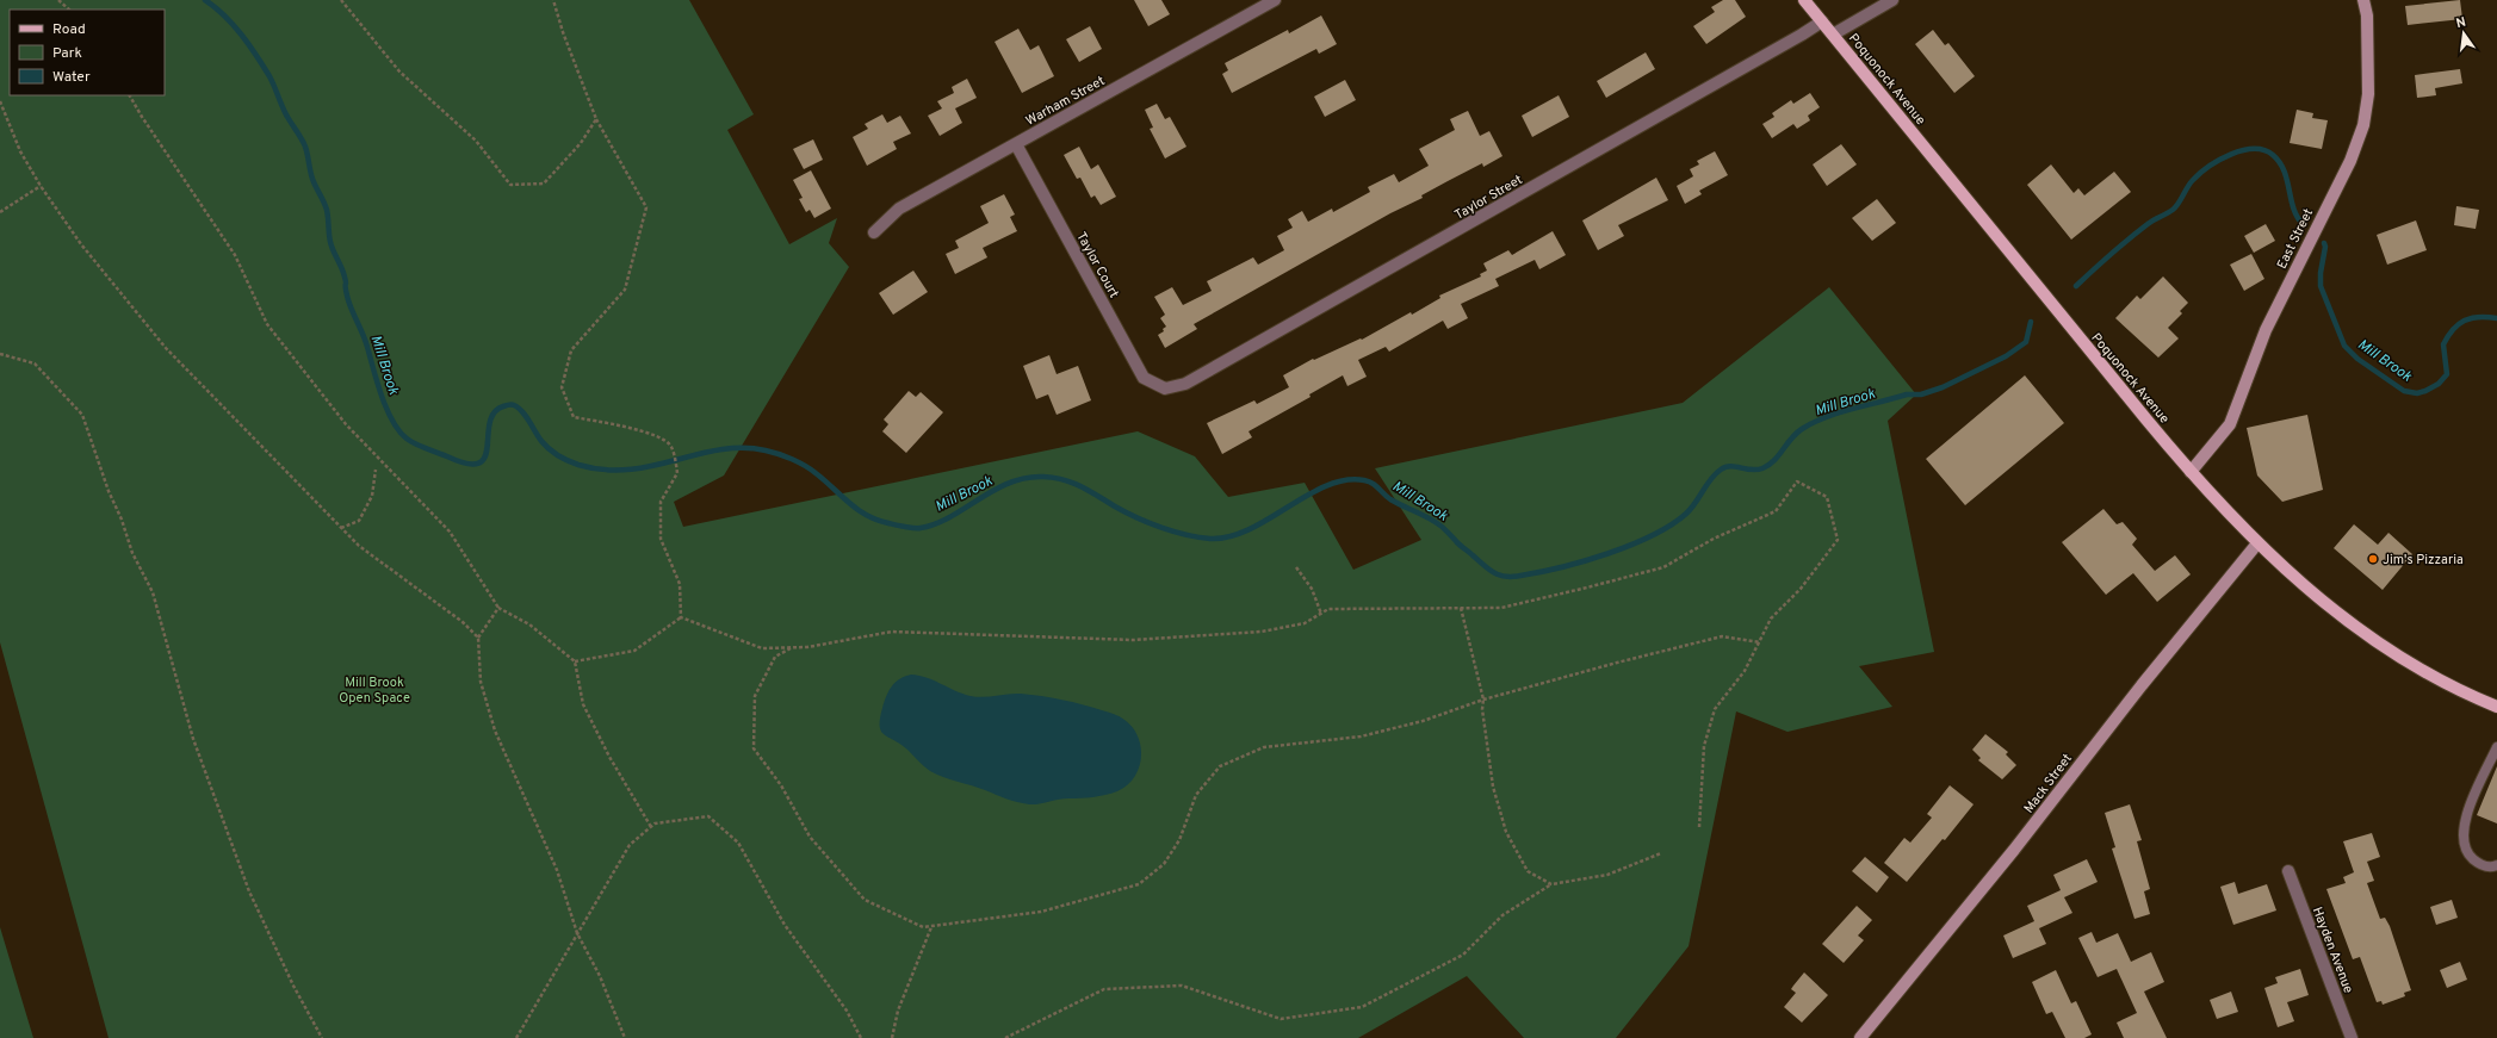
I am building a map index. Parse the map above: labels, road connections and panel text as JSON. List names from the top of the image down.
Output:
{
  "streets": {
    "main road": ["Poquonock Avenue"],
    "street": [
      "Warham Street",
      "Taylor Street",
      "East Street",
      "Taylor Court",
      "Mack Street",
      "Hayden Avenue"
    ]
  },
  "crossings": [
    ["Poquonock Avenue", "Taylor Street"],
    ["Poquonock Avenue", "East Street"],
    ["Poquonock Avenue", "Mack Street"],
    ["Warham Street", "Taylor Court"],
    ["Taylor Street", "Taylor Court"]
  ],
  "water": ["Mill Brook"],
  "parks": ["Mill Brook Open Space"],
  "places": ["Jim's Pizzaria"],
  "legend": ["Road", "Park", "Water"],
  "north": "top"
}
